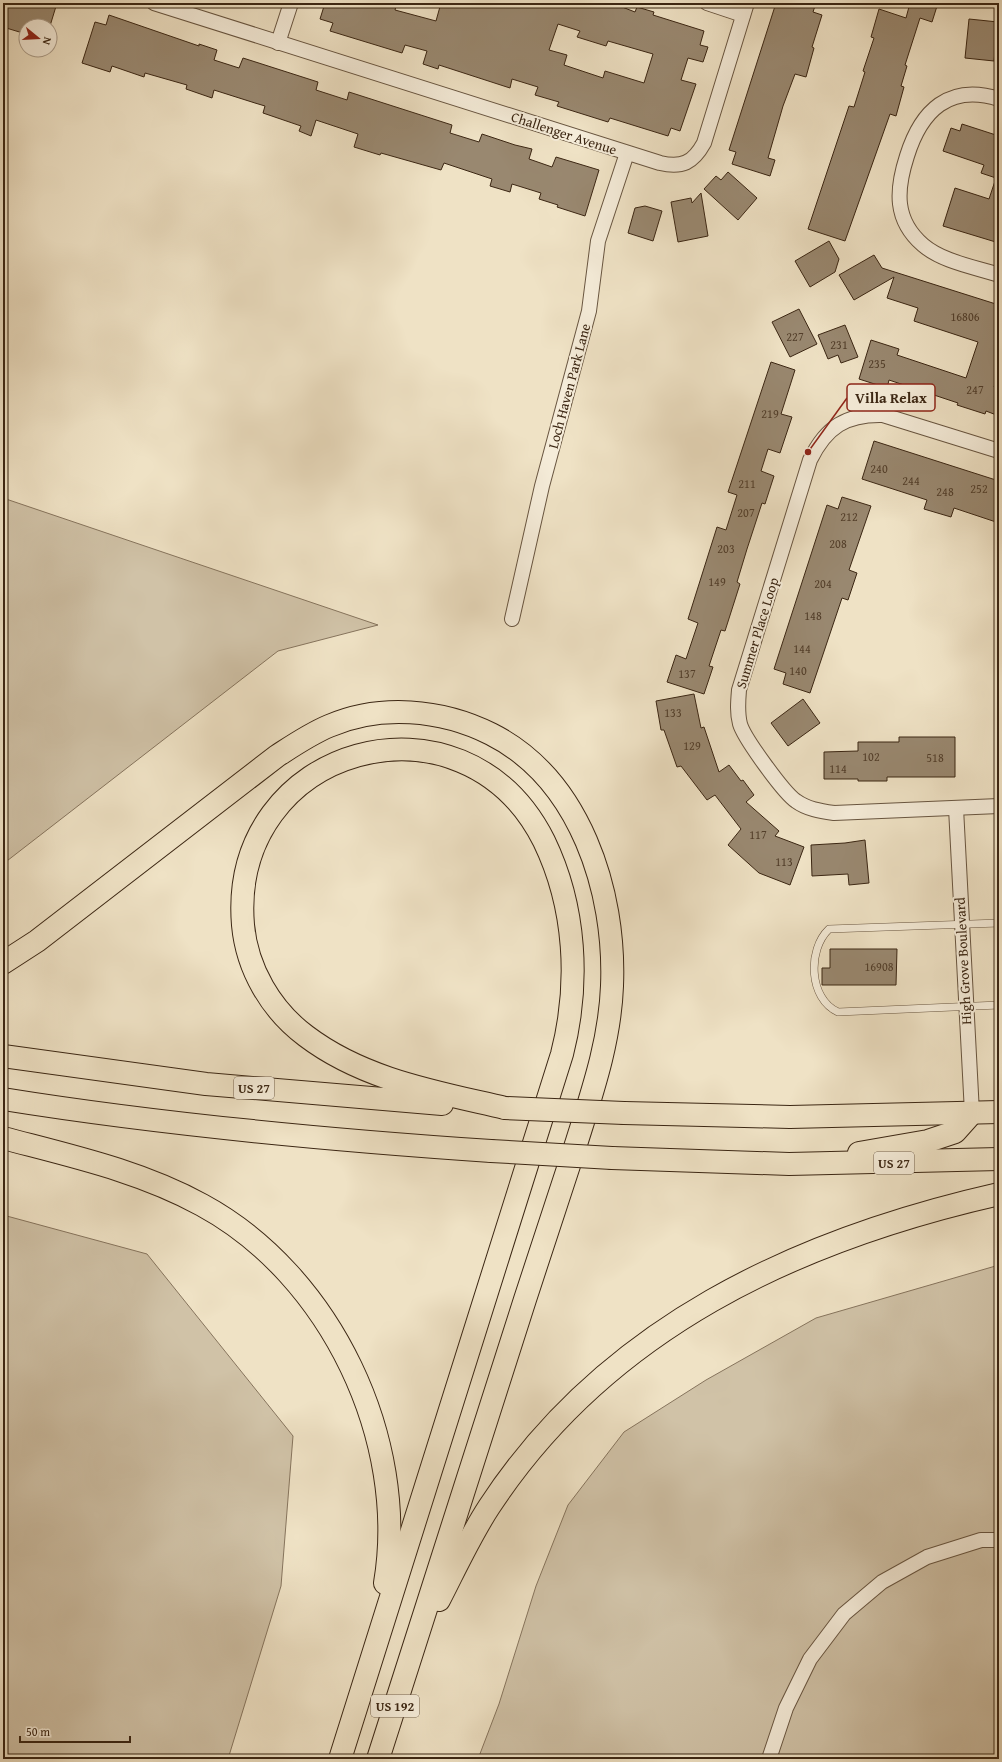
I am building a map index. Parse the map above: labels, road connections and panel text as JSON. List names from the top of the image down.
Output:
{
  "streets": {
    "highway": ["US 27", "US 192"],
    "street": [
      "Challenger Avenue",
      "Loch Haven Park Lane",
      "Summer Place Loop",
      "High Grove Boulevard"
    ]
  },
  "crossings": [
    ["Challenger Avenue", "Loch Haven Park Lane"],
    ["Summer Place Loop", "High Grove Boulevard"],
    ["High Grove Boulevard", "US 27"]
  ],
  "places": ["Villa Relax"],
  "house_numbers": [
    "16806",
    "227",
    "231",
    "235",
    "247",
    "219",
    "240",
    "244",
    "211",
    "252",
    "248",
    "207",
    "212",
    "208",
    "203",
    "149",
    "204",
    "148",
    "144",
    "140",
    "137",
    "133",
    "129",
    "102",
    "518",
    "114",
    "117",
    "113",
    "16908"
  ],
  "scale_bar": "50 m",
  "north": "right"
}
